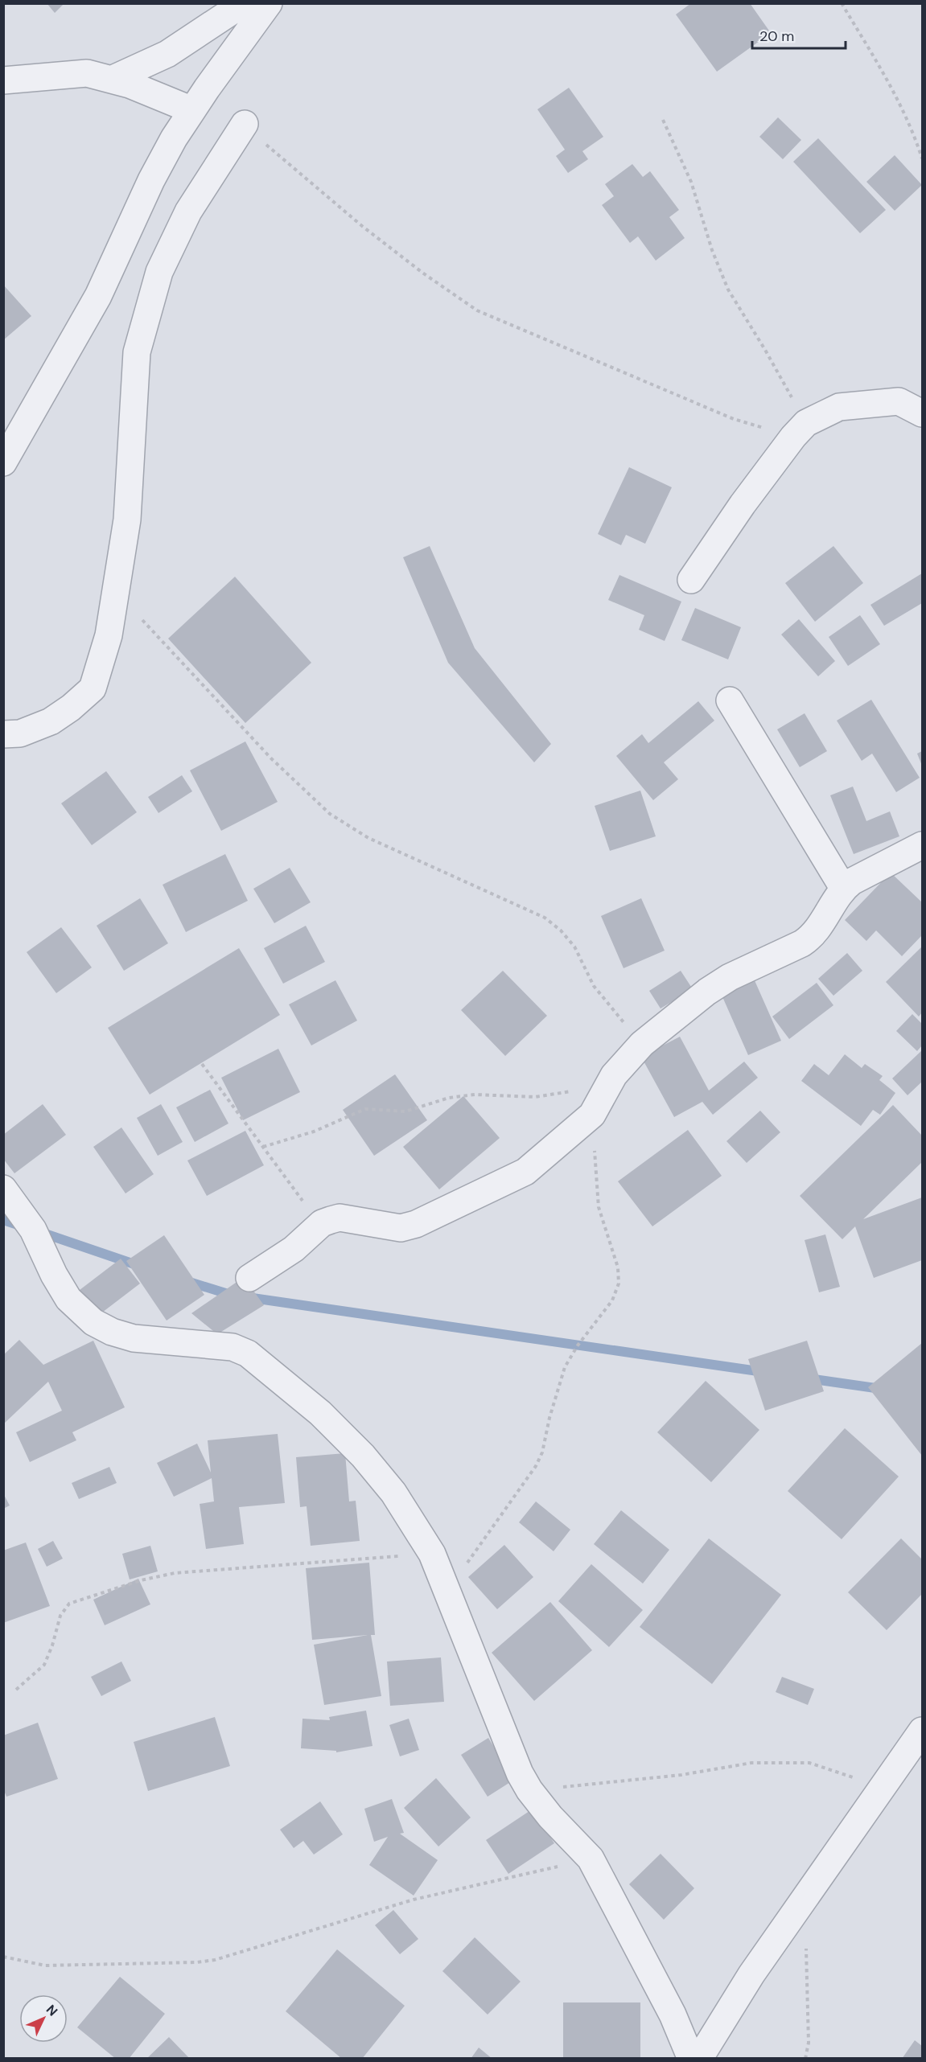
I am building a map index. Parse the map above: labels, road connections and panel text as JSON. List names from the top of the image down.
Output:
{
  "scale_bar": "20 m",
  "north": "top right"
}
